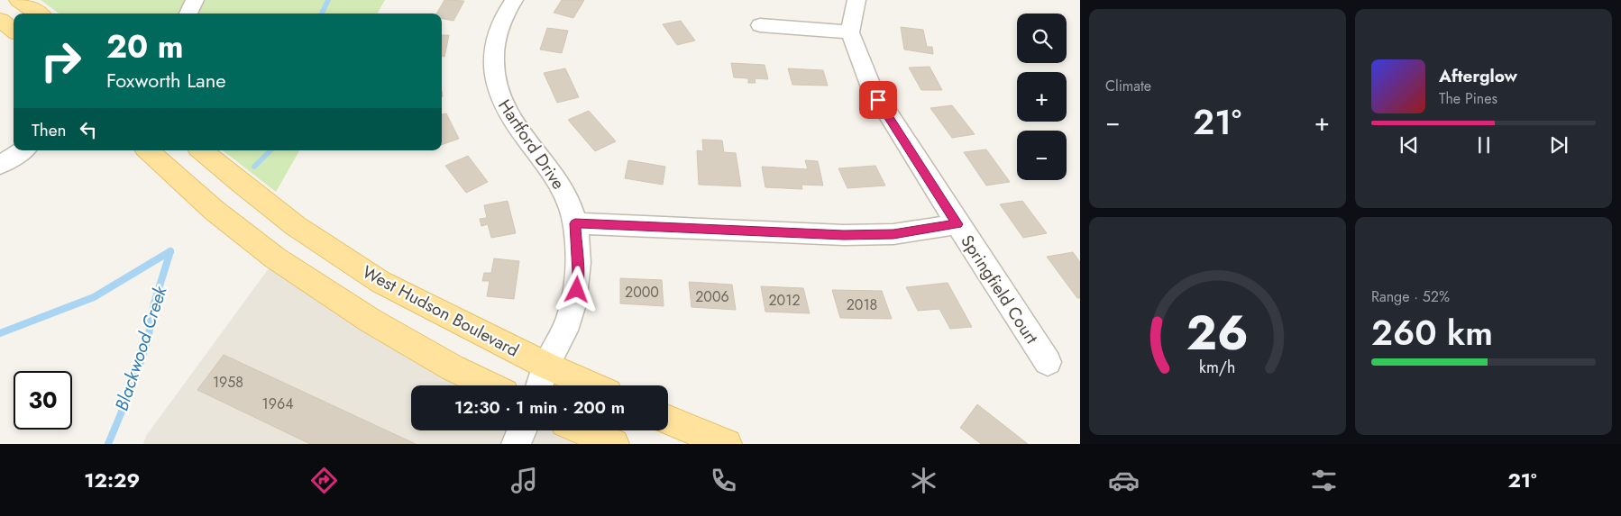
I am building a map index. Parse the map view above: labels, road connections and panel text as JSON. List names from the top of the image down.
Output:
{
  "streets": {
    "main road": ["West Hudson Boulevard"],
    "street": ["Hartford Drive", "Springfield Court"]
  },
  "crossings": [
    ["Hartford Drive", "West Hudson Boulevard"]
  ],
  "water": ["Blackwood Creek"],
  "house_numbers": [
    "2000",
    "2006",
    "2012",
    "2018",
    "1958",
    "1964"
  ],
  "page": {
    "tile": [
      "Climate",
      ["Range · 52%", "260 km"]
    ],
    "map_buttons": ["+", "−"],
    "turn": ["20 m", "Foxworth Lane"],
    "song": ["Afterglow", "The Pines"],
    "heat": ["−", "21°", "+"],
    "then": "Then",
    "limit": "30",
    "trip": "12:30 · 1 min · 200 m",
    "tabs": ["12:29", "21°"],
    "gauge": ["26", "km/h"]
  }
}
